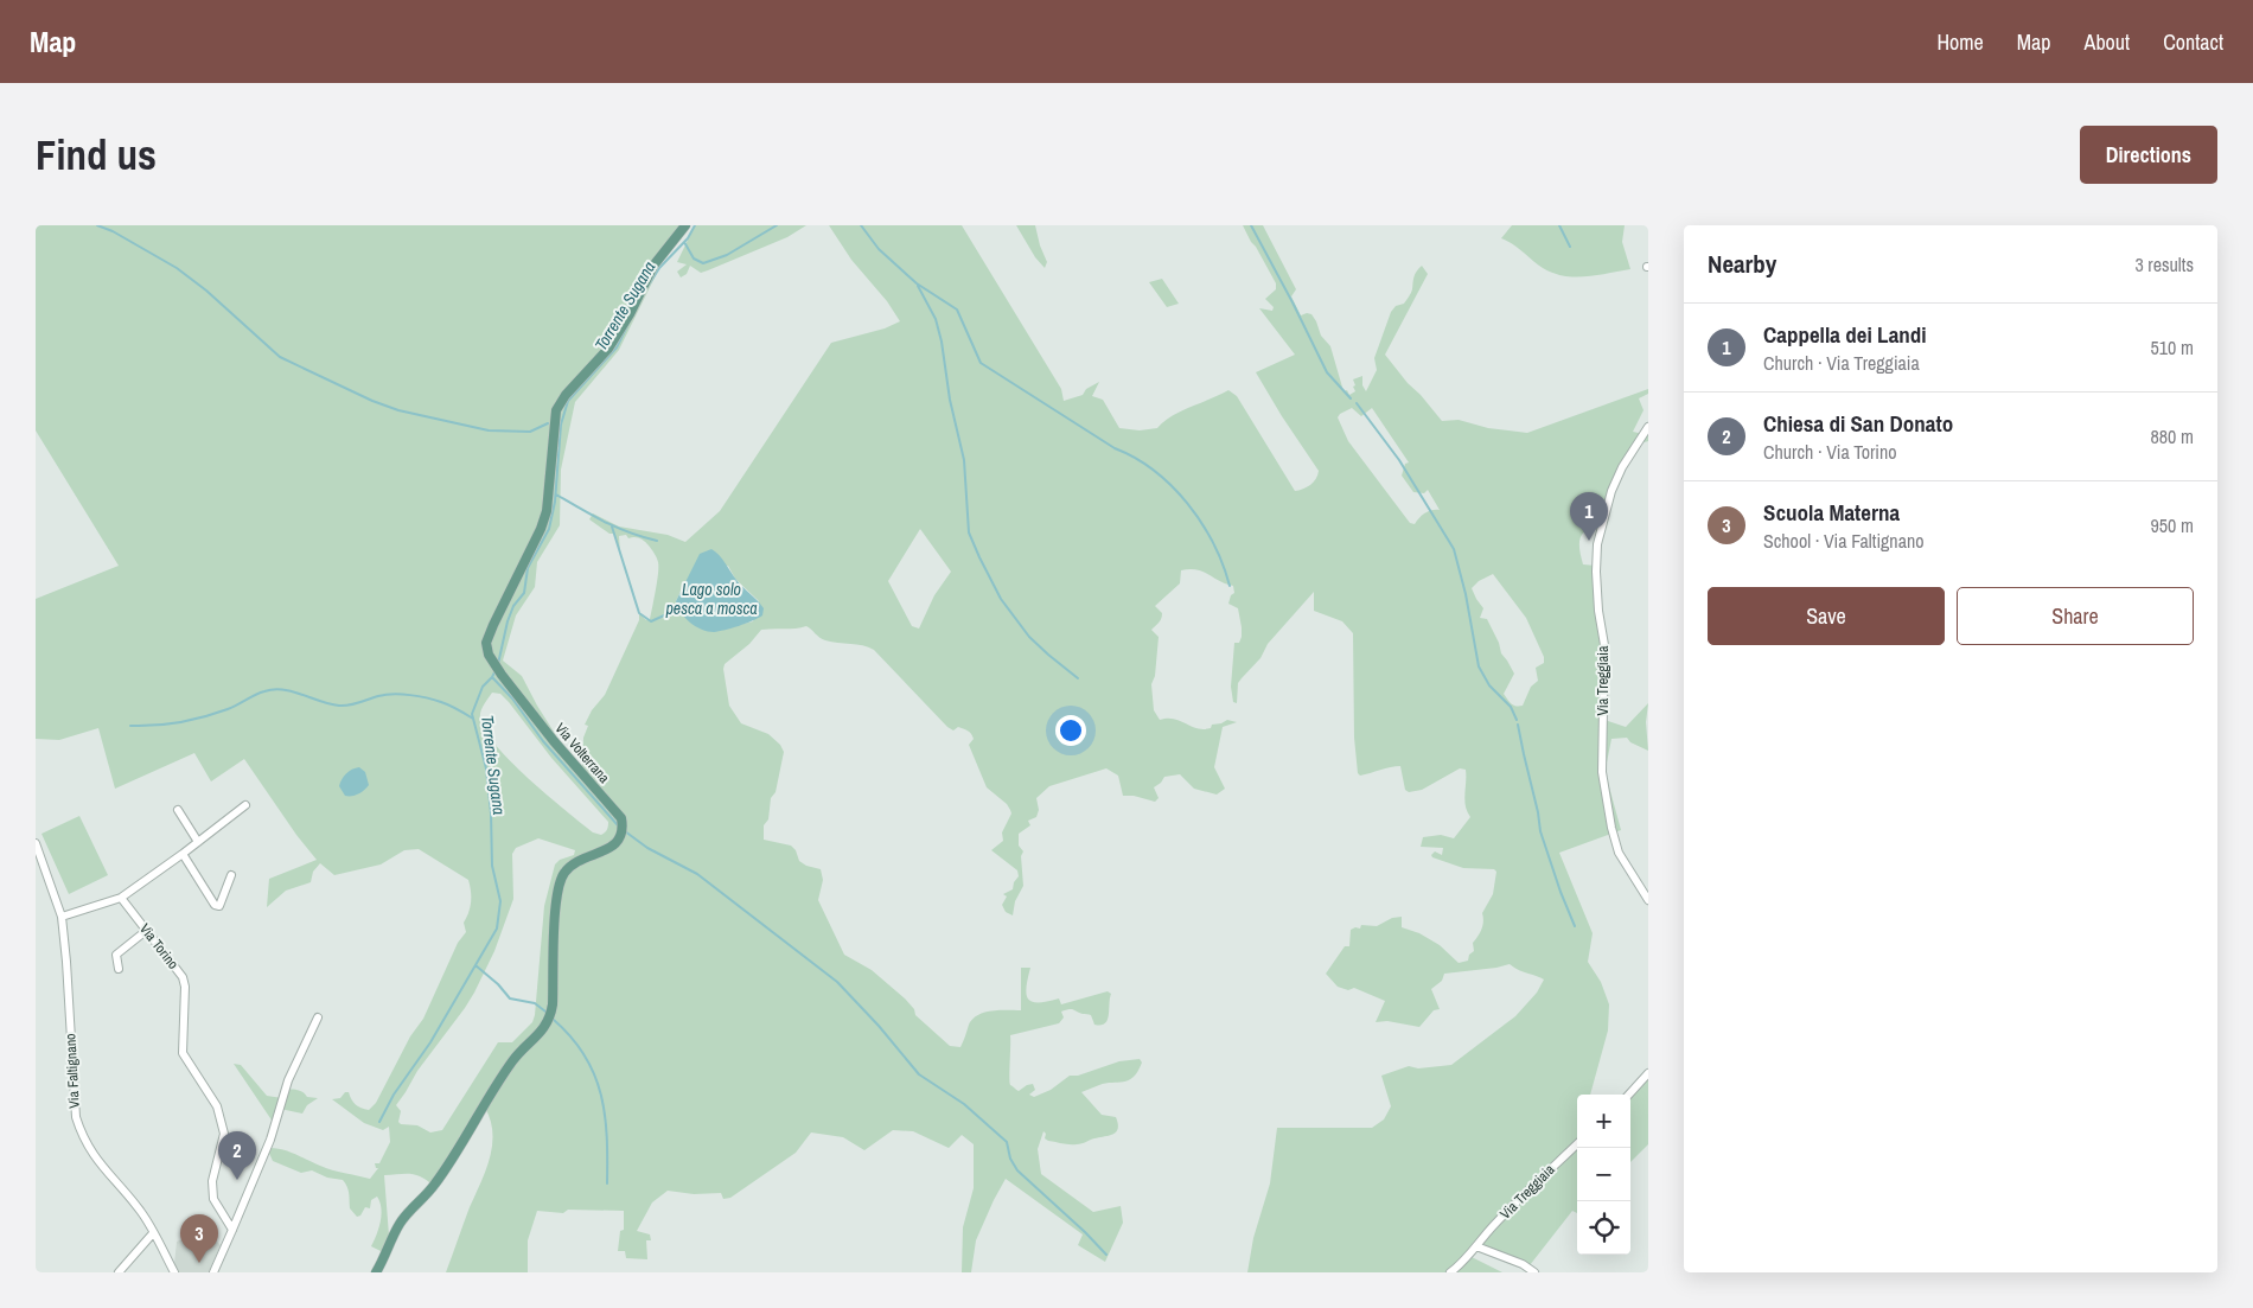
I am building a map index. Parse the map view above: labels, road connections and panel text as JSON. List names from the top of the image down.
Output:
{
  "streets": {
    "main road": ["Via Volterrana"],
    "street": ["Via Treggiaia", "Via Torino", "Via Faltignano"]
  },
  "water": ["Torrente Sugana", "Lago solo pesca a mosca"],
  "page": {
    "header": "Map",
    "nav": [
      "Home",
      "Map",
      "About",
      "Contact"
    ],
    "buttons": [
      "Directions",
      ["Save", "Share"]
    ],
    "title": "Find us",
    "heading": ["Nearby", "3 results"],
    "list": [
      {
        "mark": "1",
        "name": "Cappella dei Landi",
        "note": "Church · Via Treggiaia",
        "value": "510 m"
      },
      {
        "mark": "2",
        "name": "Chiesa di San Donato",
        "note": "Church · Via Torino",
        "value": "880 m"
      },
      {
        "mark": "3",
        "name": "Scuola Materna",
        "note": "School · Via Faltignano",
        "value": "950 m"
      }
    ],
    "pins": ["1", "2", "3"],
    "map_buttons": ["+", "−"]
  }
}
